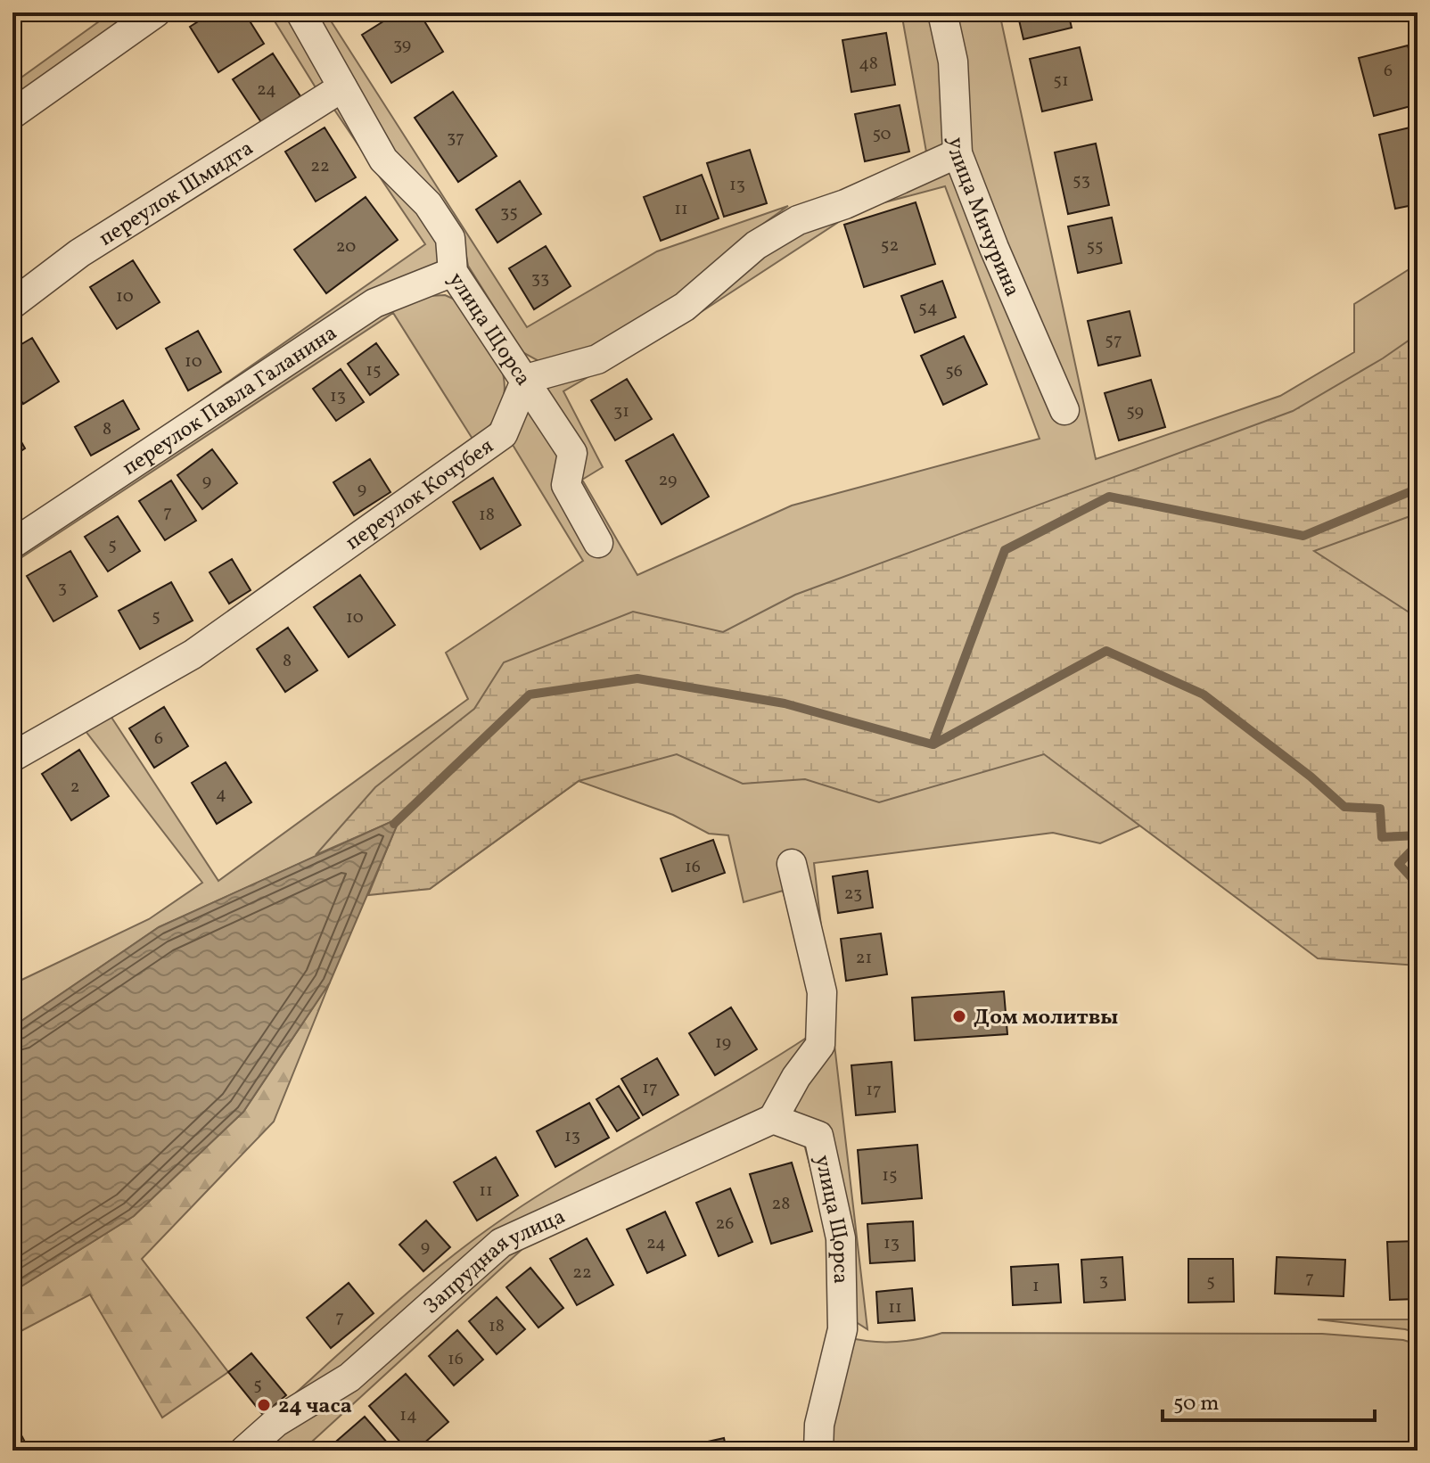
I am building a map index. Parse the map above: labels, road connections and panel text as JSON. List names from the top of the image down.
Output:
{
  "streets": {
    "street": [
      "переулок Шмидта",
      "улица Мичурина",
      "улица Щорса",
      "переулок Павла Галанина",
      "переулок Кочубея",
      "Запрудная улица"
    ]
  },
  "crossings": [
    ["переулок Шмидта", "улица Щорса"],
    ["улица Щорса", "переулок Павла Галанина"],
    ["улица Щорса", "переулок Кочубея"],
    ["улица Щорса", "Запрудная улица"]
  ],
  "places": ["Дом молитвы", "24 часа"],
  "house_numbers": [
    "39",
    "48",
    "6",
    "51",
    "24",
    "50",
    "37",
    "22",
    "53",
    "13",
    "11",
    "35",
    "52",
    "20",
    "55",
    "33",
    "10",
    "54",
    "57",
    "10",
    "15",
    "56",
    "13",
    "31",
    "59",
    "8",
    "29",
    "9",
    "9",
    "7",
    "18",
    "5",
    "3",
    "5",
    "10",
    "8",
    "6",
    "2",
    "4",
    "16",
    "23",
    "21",
    "19",
    "17",
    "17",
    "13",
    "15",
    "11",
    "28",
    "26",
    "24",
    "13",
    "9",
    "22",
    "7",
    "3",
    "5",
    "1",
    "11",
    "7",
    "18",
    "16",
    "5",
    "14"
  ],
  "scale_bar": "50 m"
}
